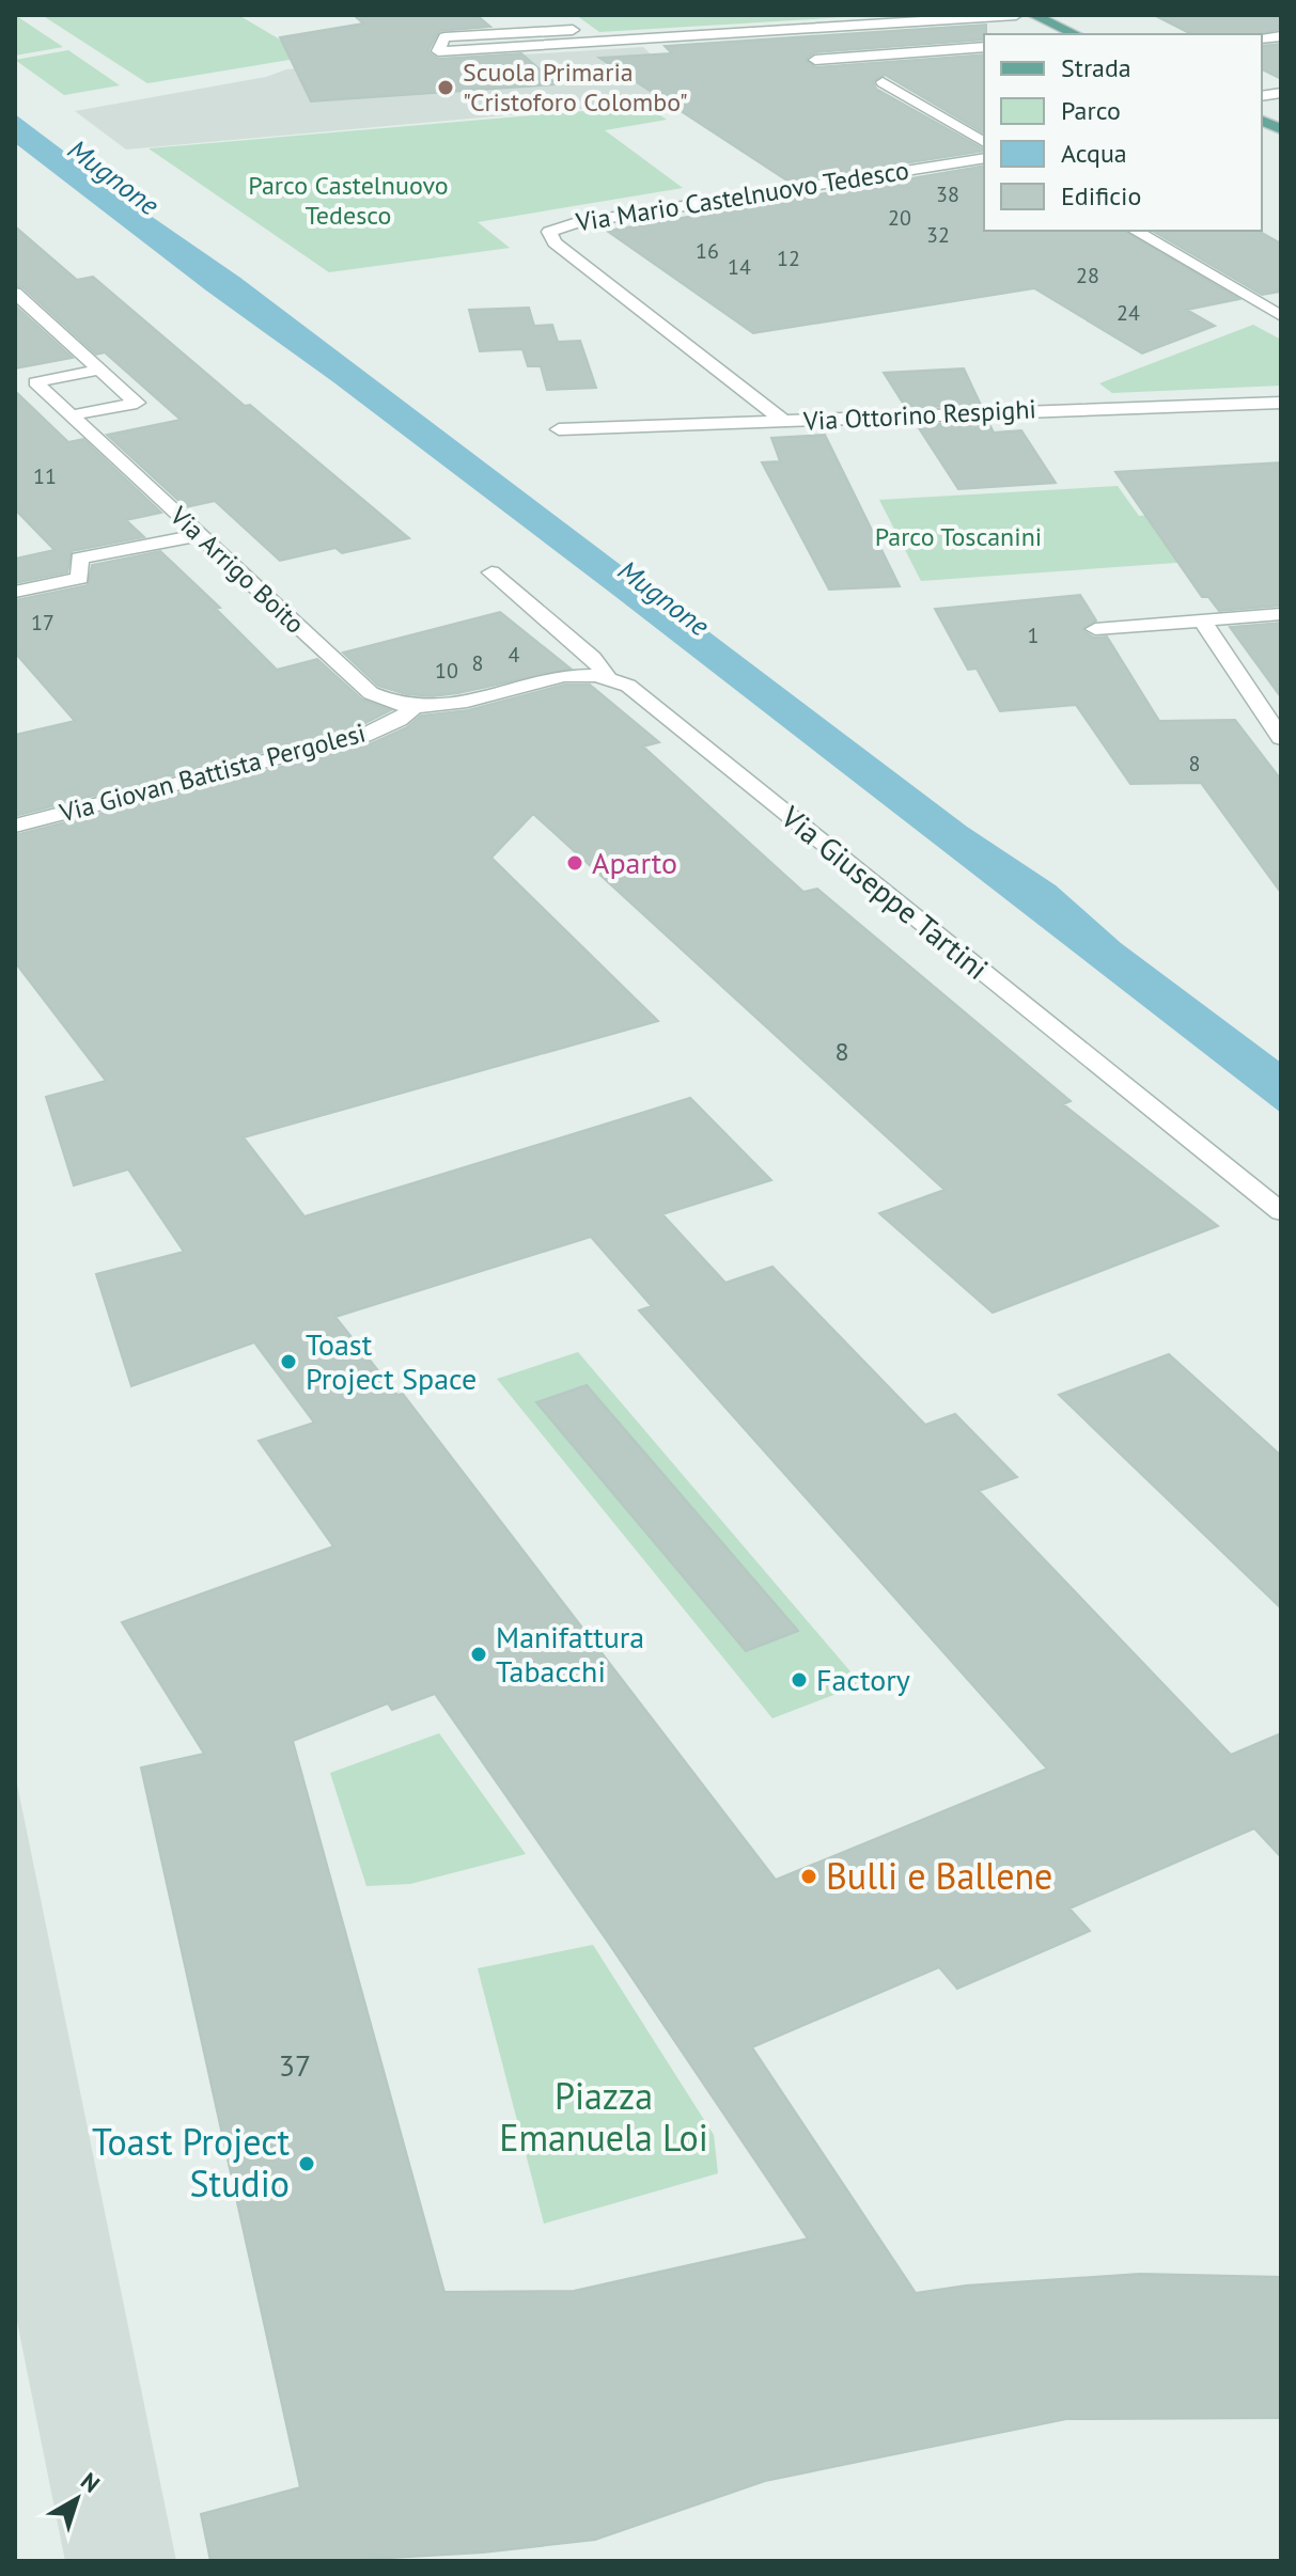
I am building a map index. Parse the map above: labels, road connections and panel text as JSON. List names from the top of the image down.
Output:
{
  "streets": {
    "street": [
      "Via Mario Castelnuovo Tedesco",
      "Via Ottorino Respighi",
      "Via Arrigo Boito",
      "Via Giovan Battista Pergolesi",
      "Via Giuseppe Tartini"
    ]
  },
  "crossings": [
    ["Via Mario Castelnuovo Tedesco", "Via Ottorino Respighi"],
    ["Via Arrigo Boito", "Via Giovan Battista Pergolesi"],
    ["Via Giovan Battista Pergolesi", "Via Giuseppe Tartini"]
  ],
  "water": ["Mugnone"],
  "parks": ["Parco Castelnuovo Tedesco", "Parco Toscanini", "Piazza Emanuela Loi"],
  "places": [
    "Scuola Primaria \"Cristoforo Colombo\"",
    "Aparto",
    "Toast Project Space",
    "Manifattura Tabacchi",
    "Factory",
    "Bulli e Ballene",
    "Toast Project Studio"
  ],
  "house_numbers": [
    "38",
    "20",
    "32",
    "16",
    "12",
    "14",
    "28",
    "24",
    "11",
    "17",
    "1",
    "4",
    "8",
    "10",
    "8",
    "8",
    "37"
  ],
  "legend": [
    "Strada",
    "Parco",
    "Acqua",
    "Edificio"
  ],
  "north": "top right"
}
